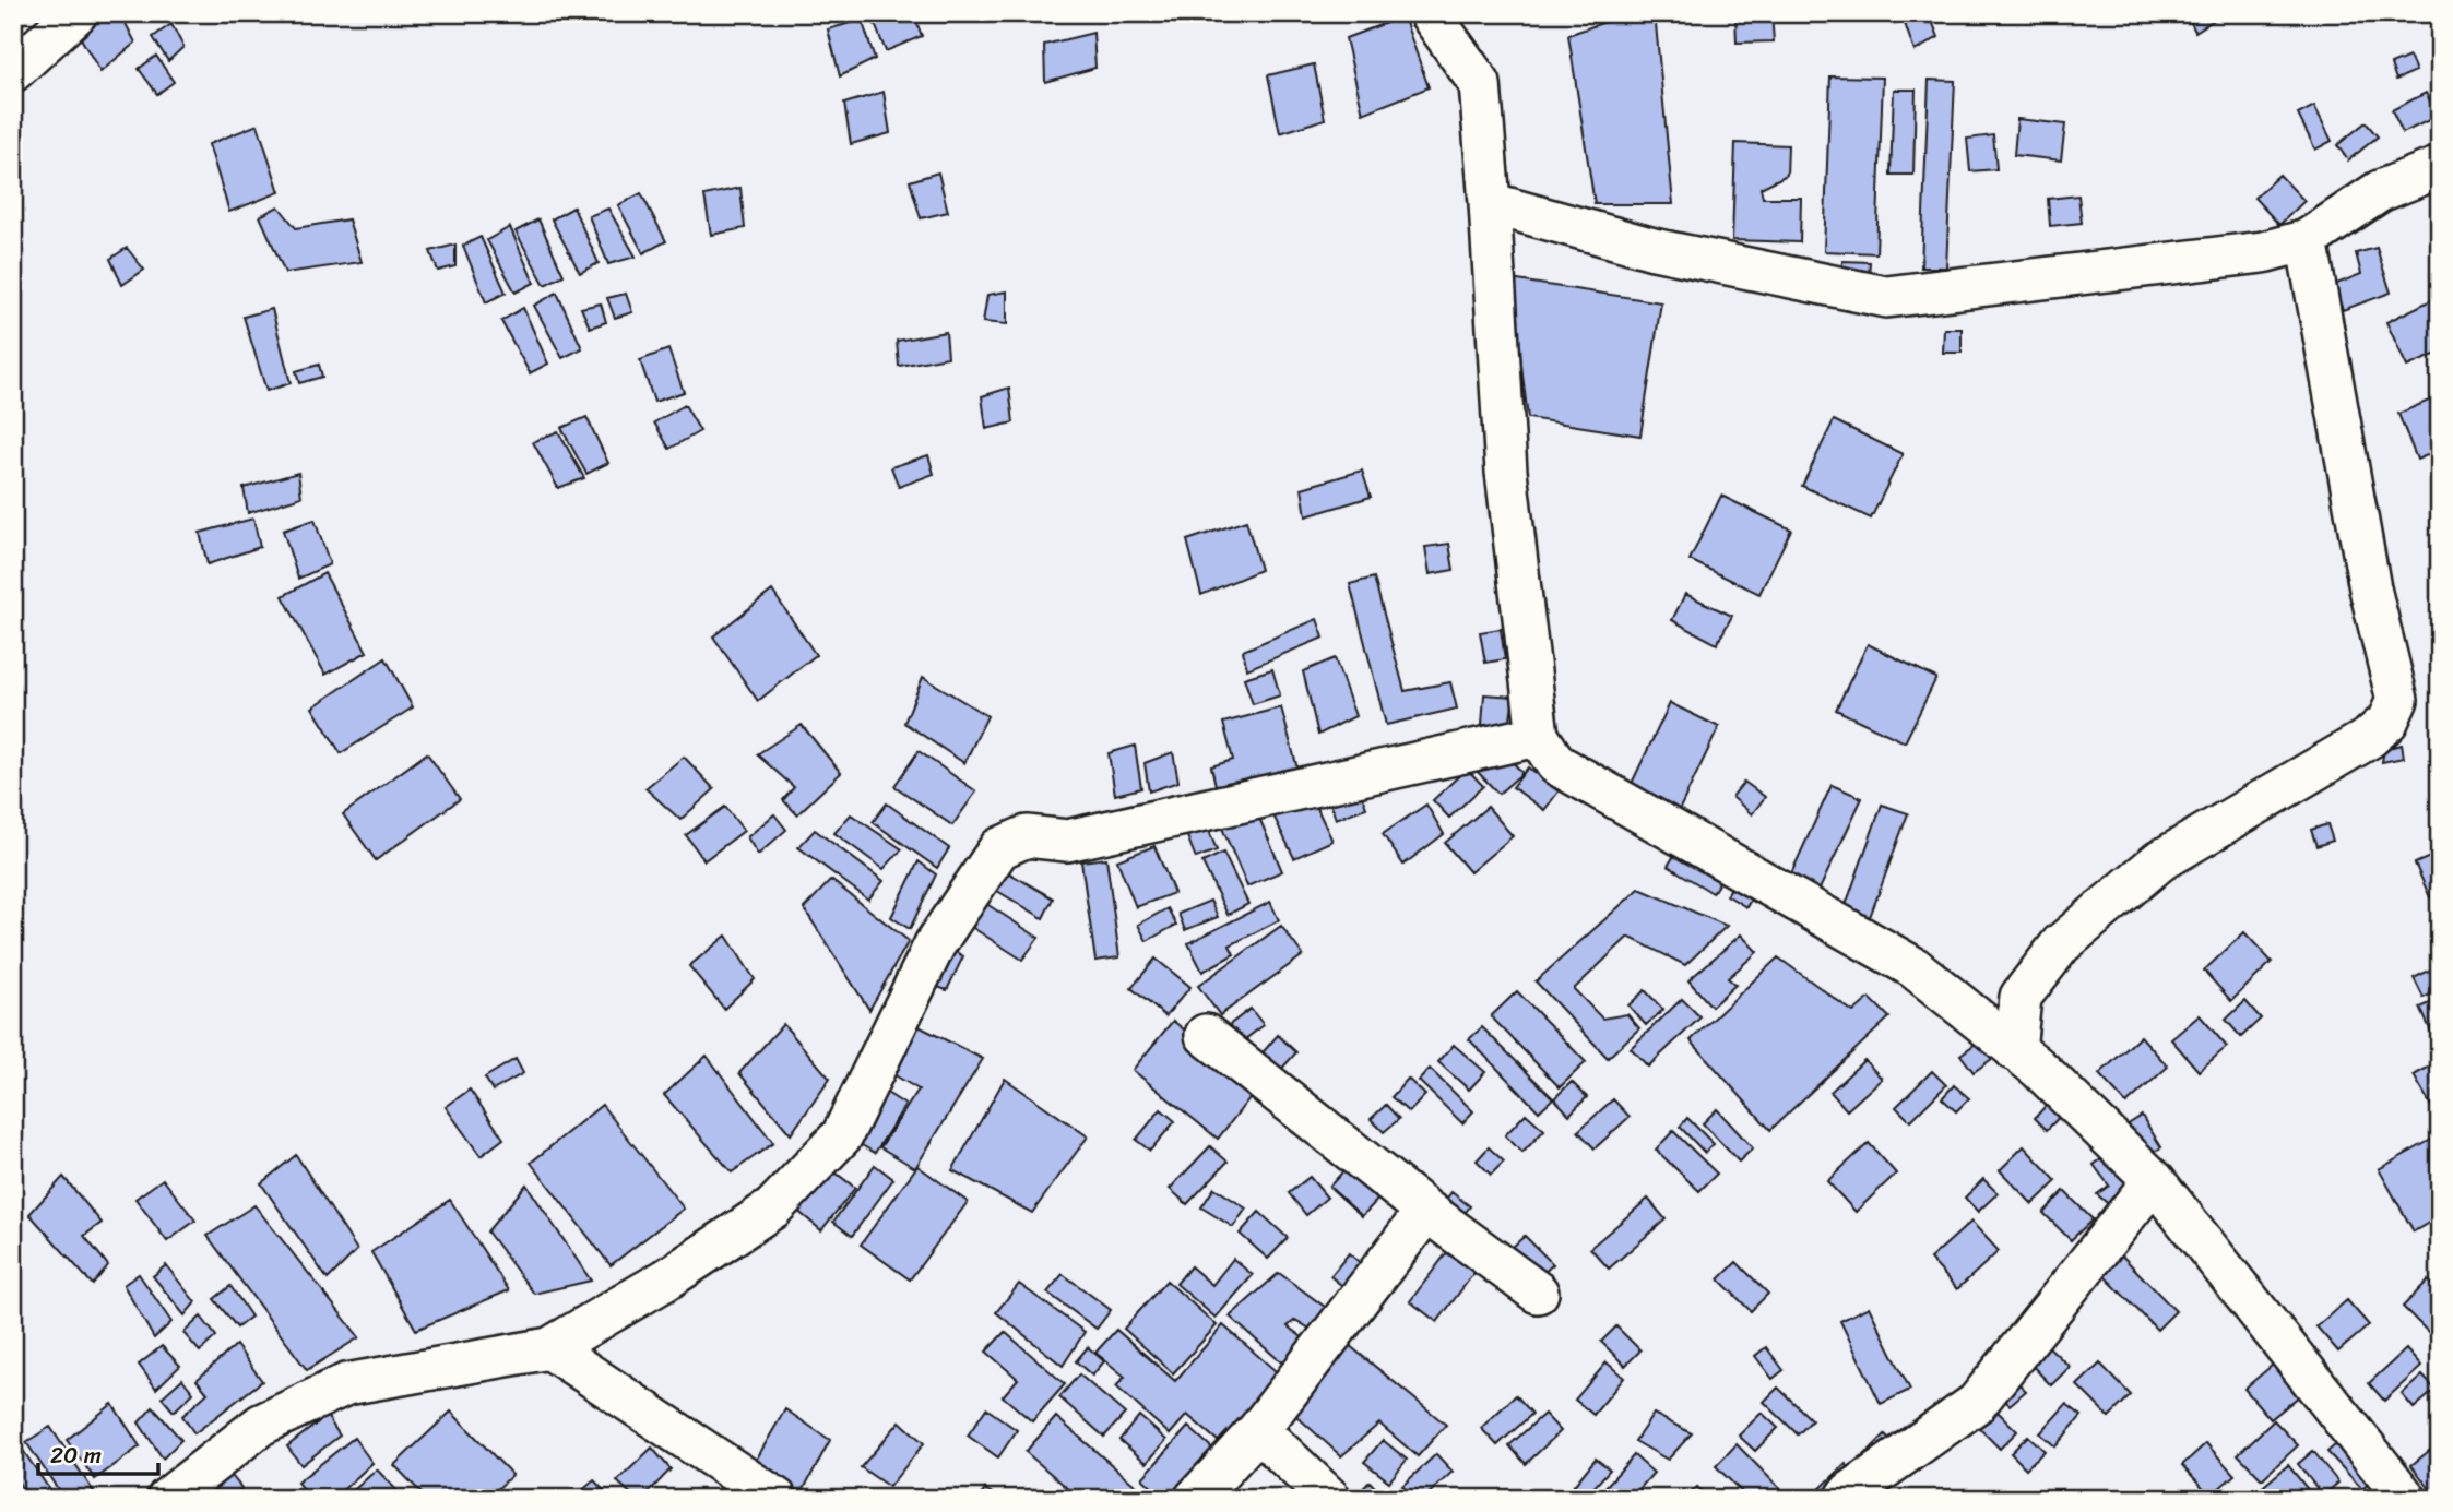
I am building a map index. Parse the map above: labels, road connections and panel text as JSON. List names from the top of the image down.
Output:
{
  "scale_bar": "20 m"
}
